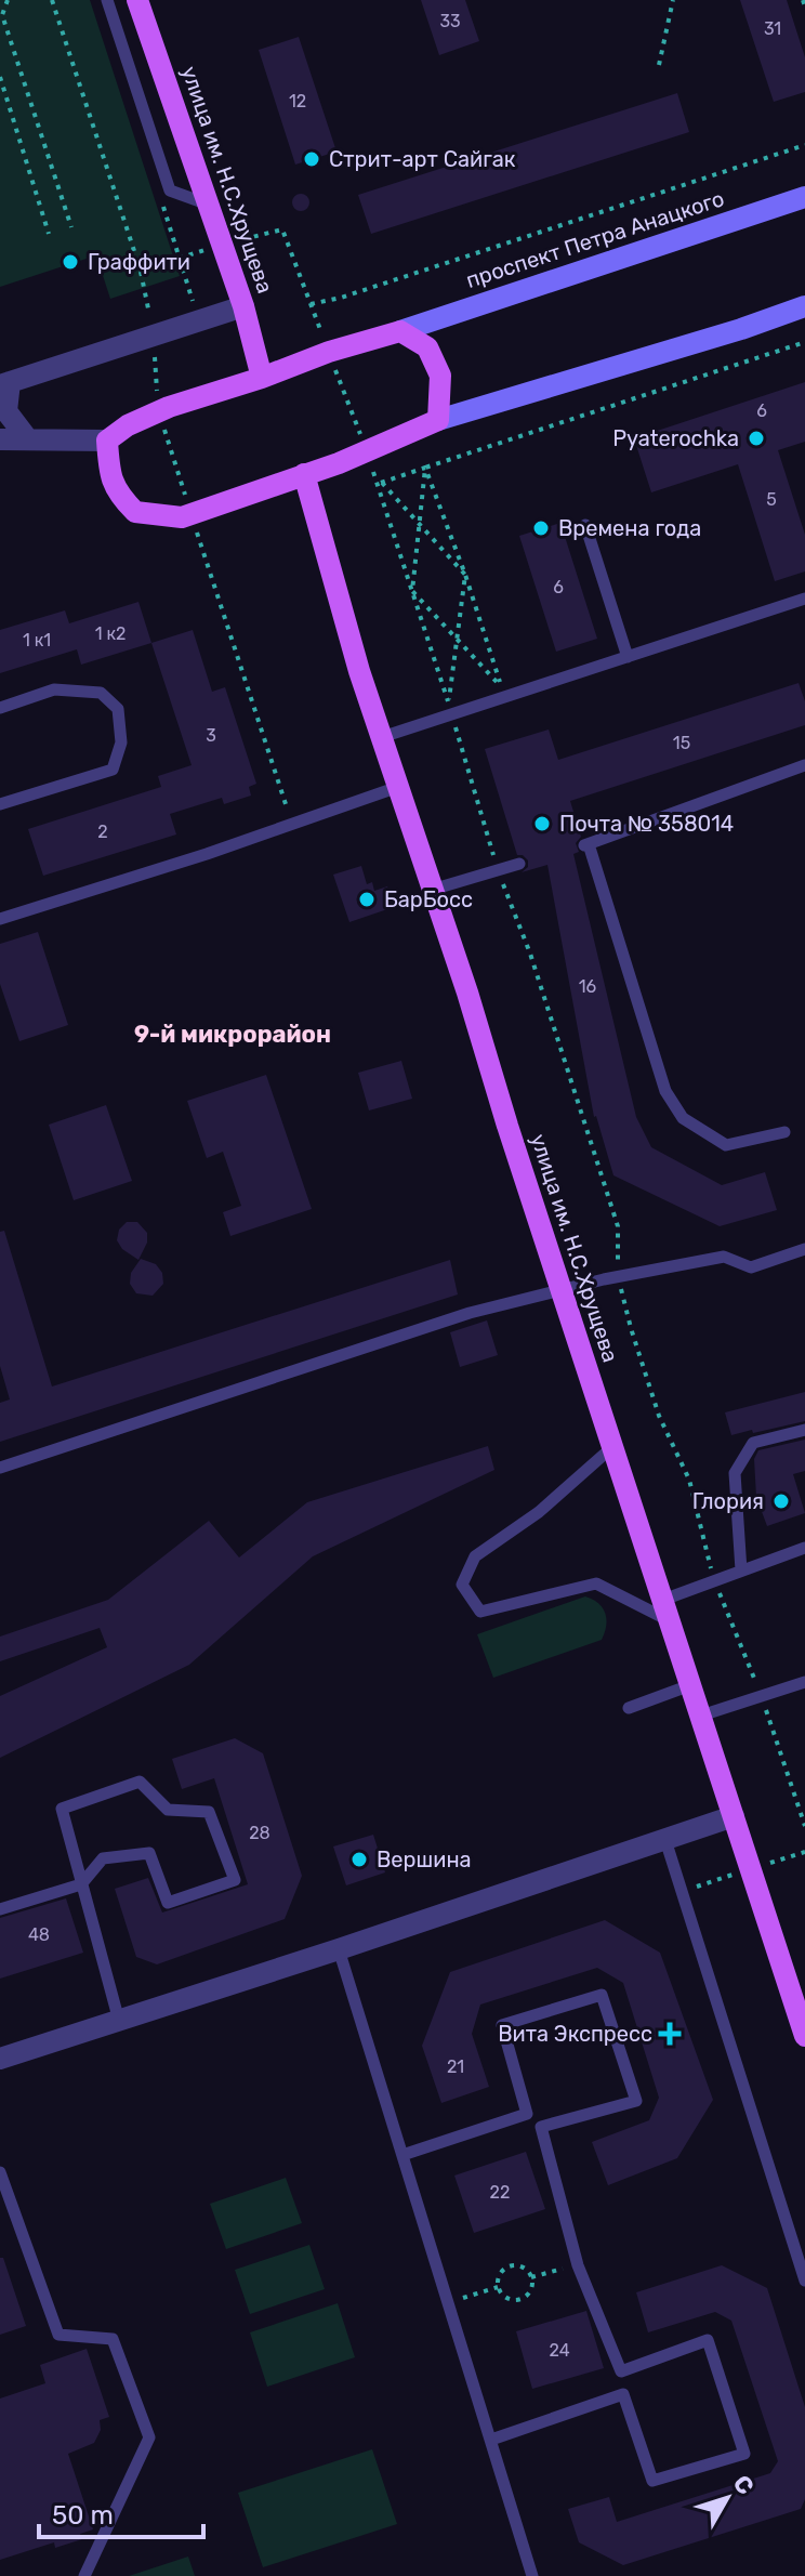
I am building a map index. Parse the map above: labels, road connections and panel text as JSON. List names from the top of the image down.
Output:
{
  "streets": {
    "main road": ["улица им. Н.С.Хрущева", "проспект Петра Анацкого"]
  },
  "crossings": [
    ["улица им. Н.С.Хрущева", "проспект Петра Анацкого"]
  ],
  "districts": ["9-й микрорайон"],
  "places": {
    "other": [
      "Стрит-арт Сайгак",
      "Граффити",
      "Pyaterochka",
      "Времена года",
      "Почта № 358014",
      "БарБосс",
      "Глория",
      "Вершина"
    ],
    "health": ["Вита Экспресс"]
  },
  "house_numbers": [
    "33",
    "31",
    "12",
    "6",
    "5",
    "6",
    "1 к2",
    "1 к1",
    "3",
    "15",
    "2",
    "16",
    "28",
    "48",
    "21",
    "22",
    "24"
  ],
  "scale_bar": "50 m",
  "north": "top right"
}
